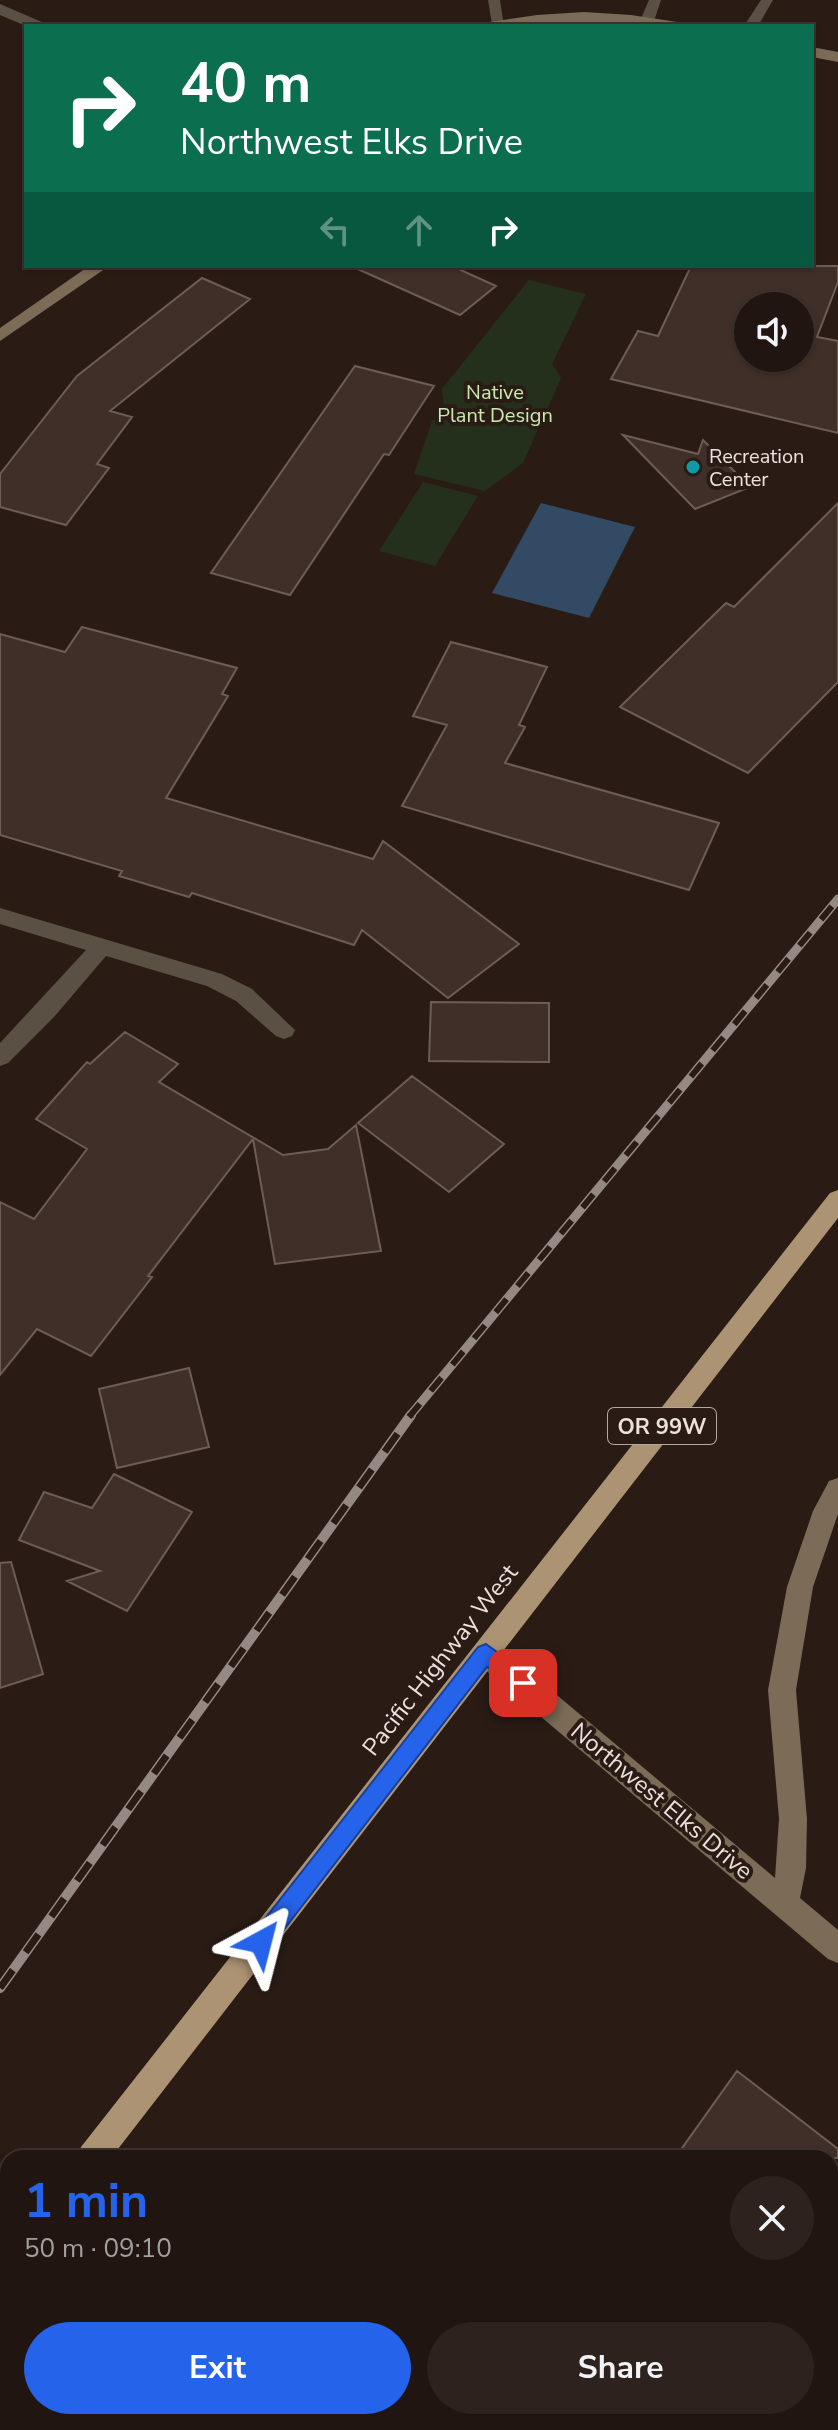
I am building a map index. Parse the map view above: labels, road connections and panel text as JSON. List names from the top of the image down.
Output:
{
  "streets": {
    "highway": ["OR 99W", "Pacific Highway West"],
    "street": ["Northwest Elks Drive"]
  },
  "crossings": [
    ["Pacific Highway West", "Northwest Elks Drive"]
  ],
  "parks": ["Native Plant Design"],
  "places": ["Recreation Center"],
  "page": {
    "turn": ["40 m", "Northwest Elks Drive"],
    "heading": ["1 min", "50 m · 09:10"],
    "buttons": ["Exit", "Share"]
  }
}
